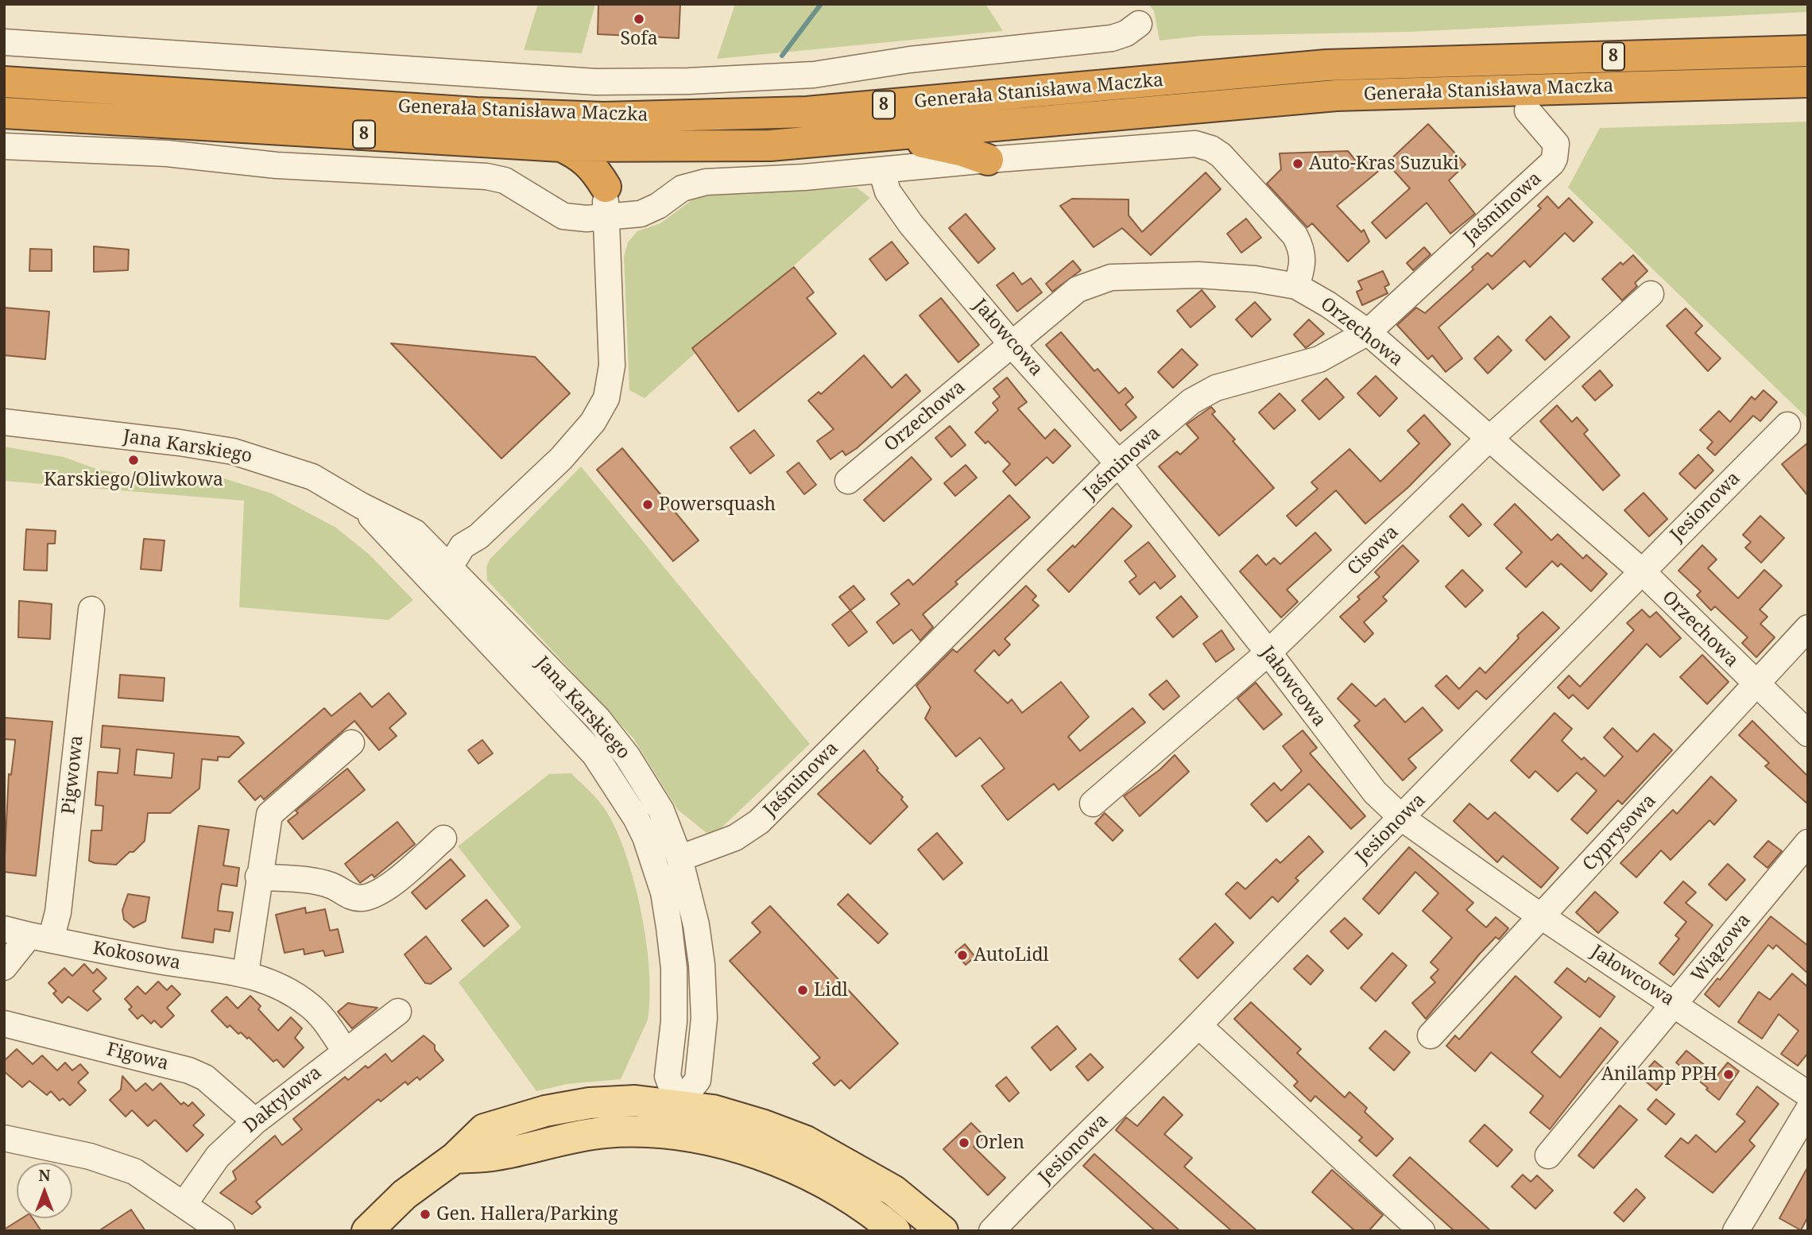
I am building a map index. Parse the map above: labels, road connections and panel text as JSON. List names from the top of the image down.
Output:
{
  "streets": {
    "highway": ["8", "Generała Stanisława Maczka"],
    "street": [
      "Jaśminowa",
      "Orzechowa",
      "Jałowcowa",
      "Jana Karskiego",
      "Jesionowa",
      "Cisowa",
      "Pigwowa",
      "Cyprysowa",
      "Wiązowa",
      "Kokosowa",
      "Figowa",
      "Daktylowa"
    ]
  },
  "crossings": [
    ["Jaśminowa", "Orzechowa"],
    ["Jaśminowa", "Jałowcowa"],
    ["Jaśminowa", "Jana Karskiego"],
    ["Orzechowa", "Jałowcowa"],
    ["Orzechowa", "Jesionowa"],
    ["Orzechowa", "Cisowa"],
    ["Orzechowa", "Cyprysowa"],
    ["Jałowcowa", "Jesionowa"],
    ["Jałowcowa", "Cisowa"],
    ["Jałowcowa", "Cyprysowa"],
    ["Jałowcowa", "Wiązowa"],
    ["Pigwowa", "Kokosowa"],
    ["Kokosowa", "Daktylowa"],
    ["Figowa", "Daktylowa"]
  ],
  "places": [
    "Sofa",
    "Auto-Kras Suzuki",
    "Karskiego/Oliwkowa",
    "Powersquash",
    "AutoLidl",
    "Lidl",
    "Anilamp PPH",
    "Orlen",
    "Gen. Hallera/Parking"
  ],
  "north": "top"
}
